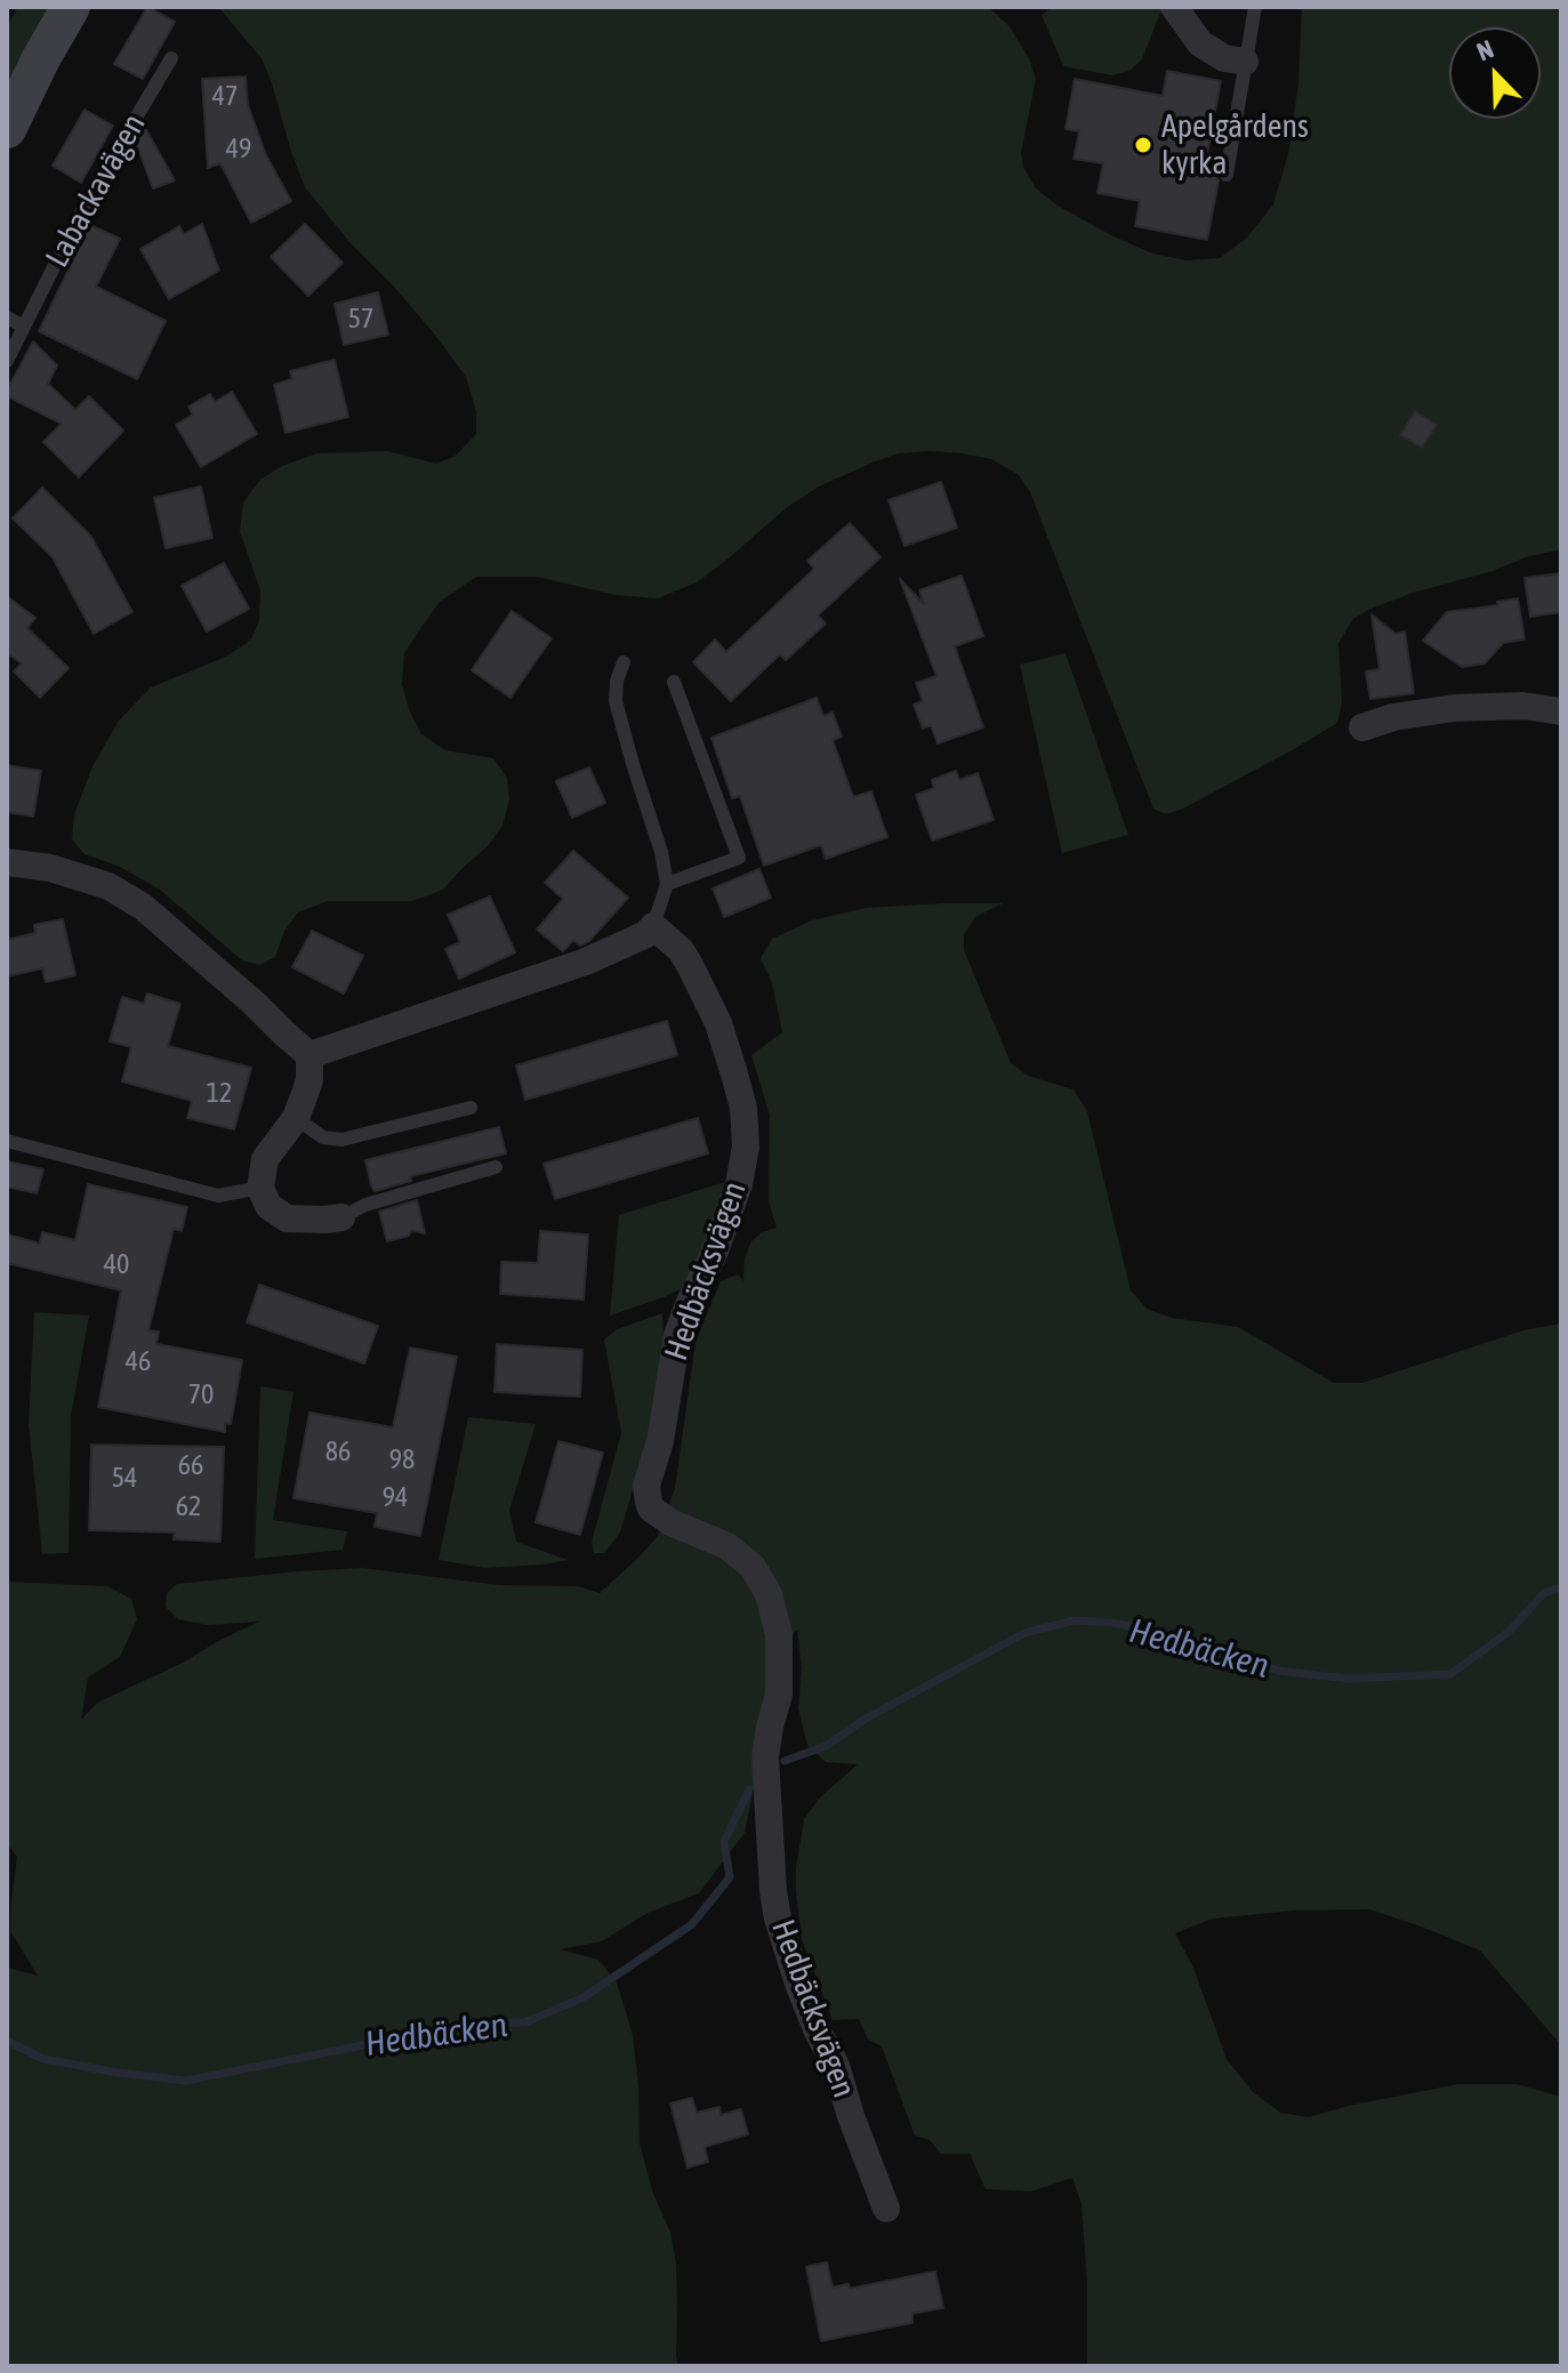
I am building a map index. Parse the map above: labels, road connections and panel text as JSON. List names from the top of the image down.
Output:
{
  "streets": {
    "street": ["Hedbäcksvägen"],
    "lane": ["Labackavägen"]
  },
  "water": ["Hedbäcken"],
  "places": ["Apelgårdens kyrka"],
  "house_numbers": [
    "47",
    "49",
    "57",
    "12",
    "40",
    "46",
    "70",
    "86",
    "98",
    "66",
    "54",
    "94",
    "62"
  ],
  "north": "top left"
}
